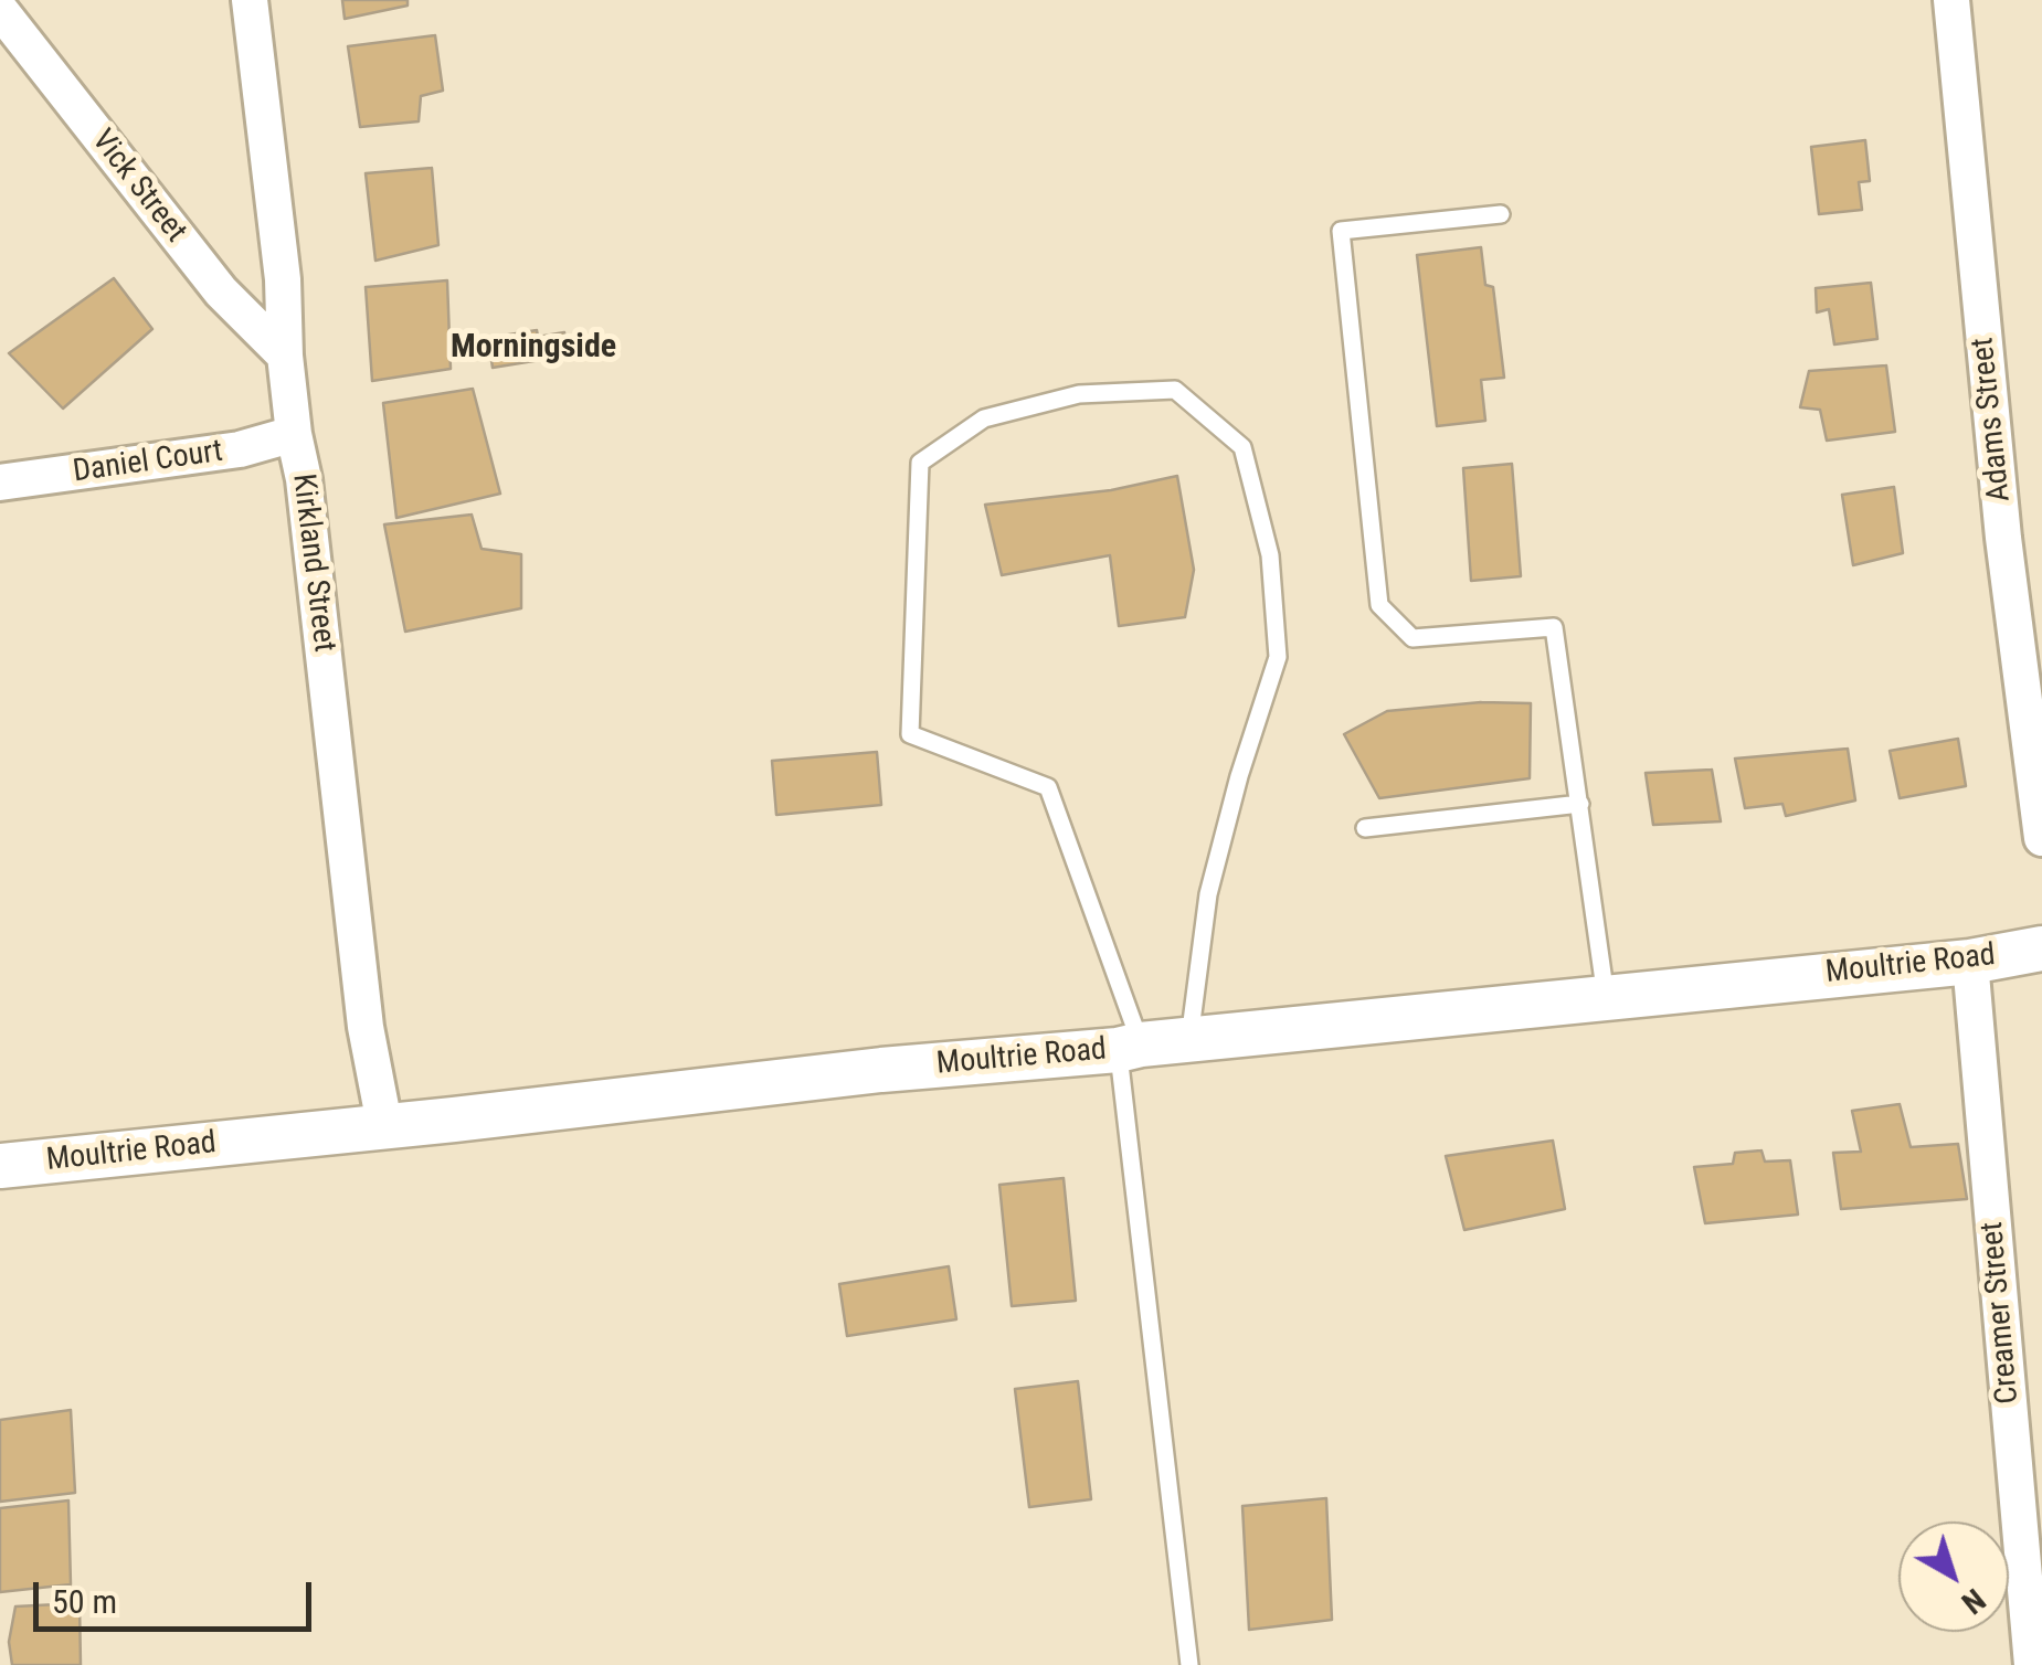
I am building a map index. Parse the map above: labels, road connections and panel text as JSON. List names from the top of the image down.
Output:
{
  "streets": {
    "street": [
      "Vick Street",
      "Adams Street",
      "Daniel Court",
      "Kirkland Street",
      "Moultrie Road",
      "Creamer Street"
    ]
  },
  "crossings": [
    ["Vick Street", "Kirkland Street"],
    ["Daniel Court", "Kirkland Street"],
    ["Kirkland Street", "Moultrie Road"],
    ["Moultrie Road", "Creamer Street"]
  ],
  "districts": ["Morningside"],
  "scale_bar": "50 m",
  "north": "bottom right"
}
